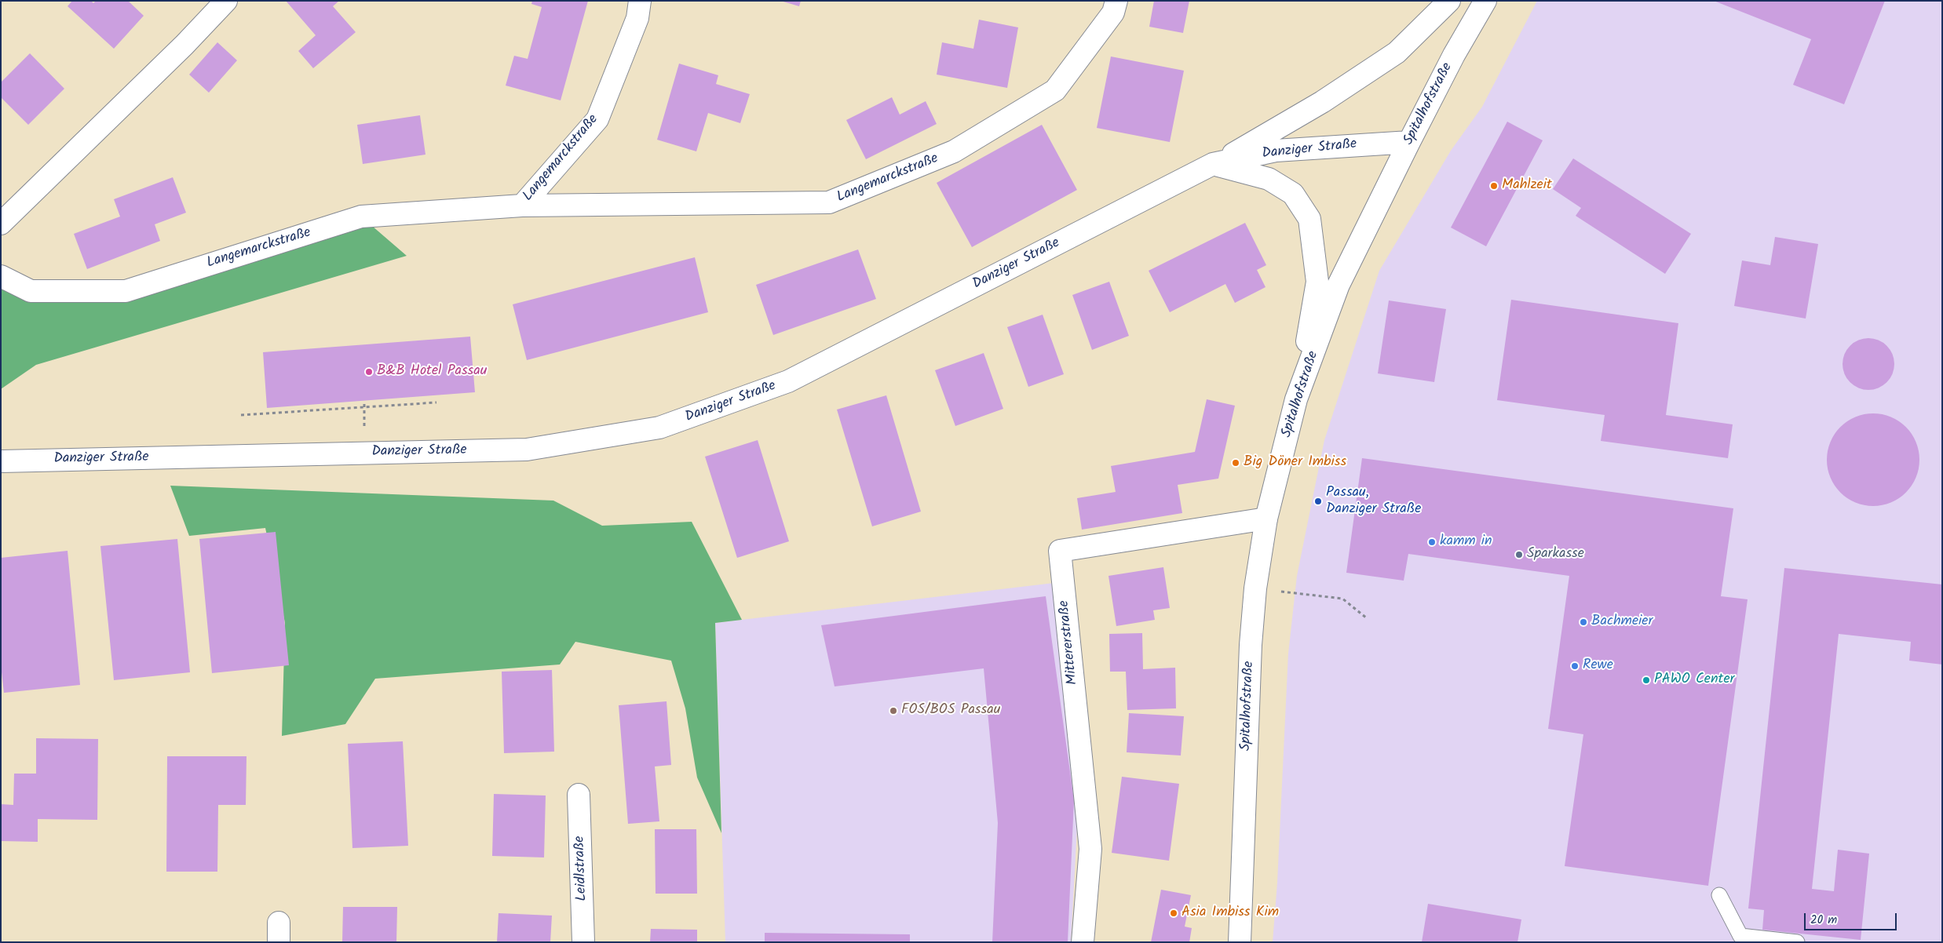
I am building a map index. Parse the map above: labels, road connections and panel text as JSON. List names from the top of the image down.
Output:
{
  "streets": {
    "street": [
      "Spitalhofstraße",
      "Danziger Straße",
      "Langemarckstraße",
      "Mittererstraße",
      "Leidlstraße"
    ]
  },
  "crossings": [
    ["Spitalhofstraße", "Danziger Straße"],
    ["Spitalhofstraße", "Mittererstraße"]
  ],
  "places": [
    "Mahlzeit",
    "B&B Hotel Passau",
    "Big Döner Imbiss",
    "Passau, Danziger Straße",
    "kamm in",
    "Sparkasse",
    "Bachmeier",
    "Rewe",
    "PAWO Center",
    "FOS/BOS Passau",
    "Asia Imbiss Kim"
  ],
  "scale_bar": "20 m"
}
